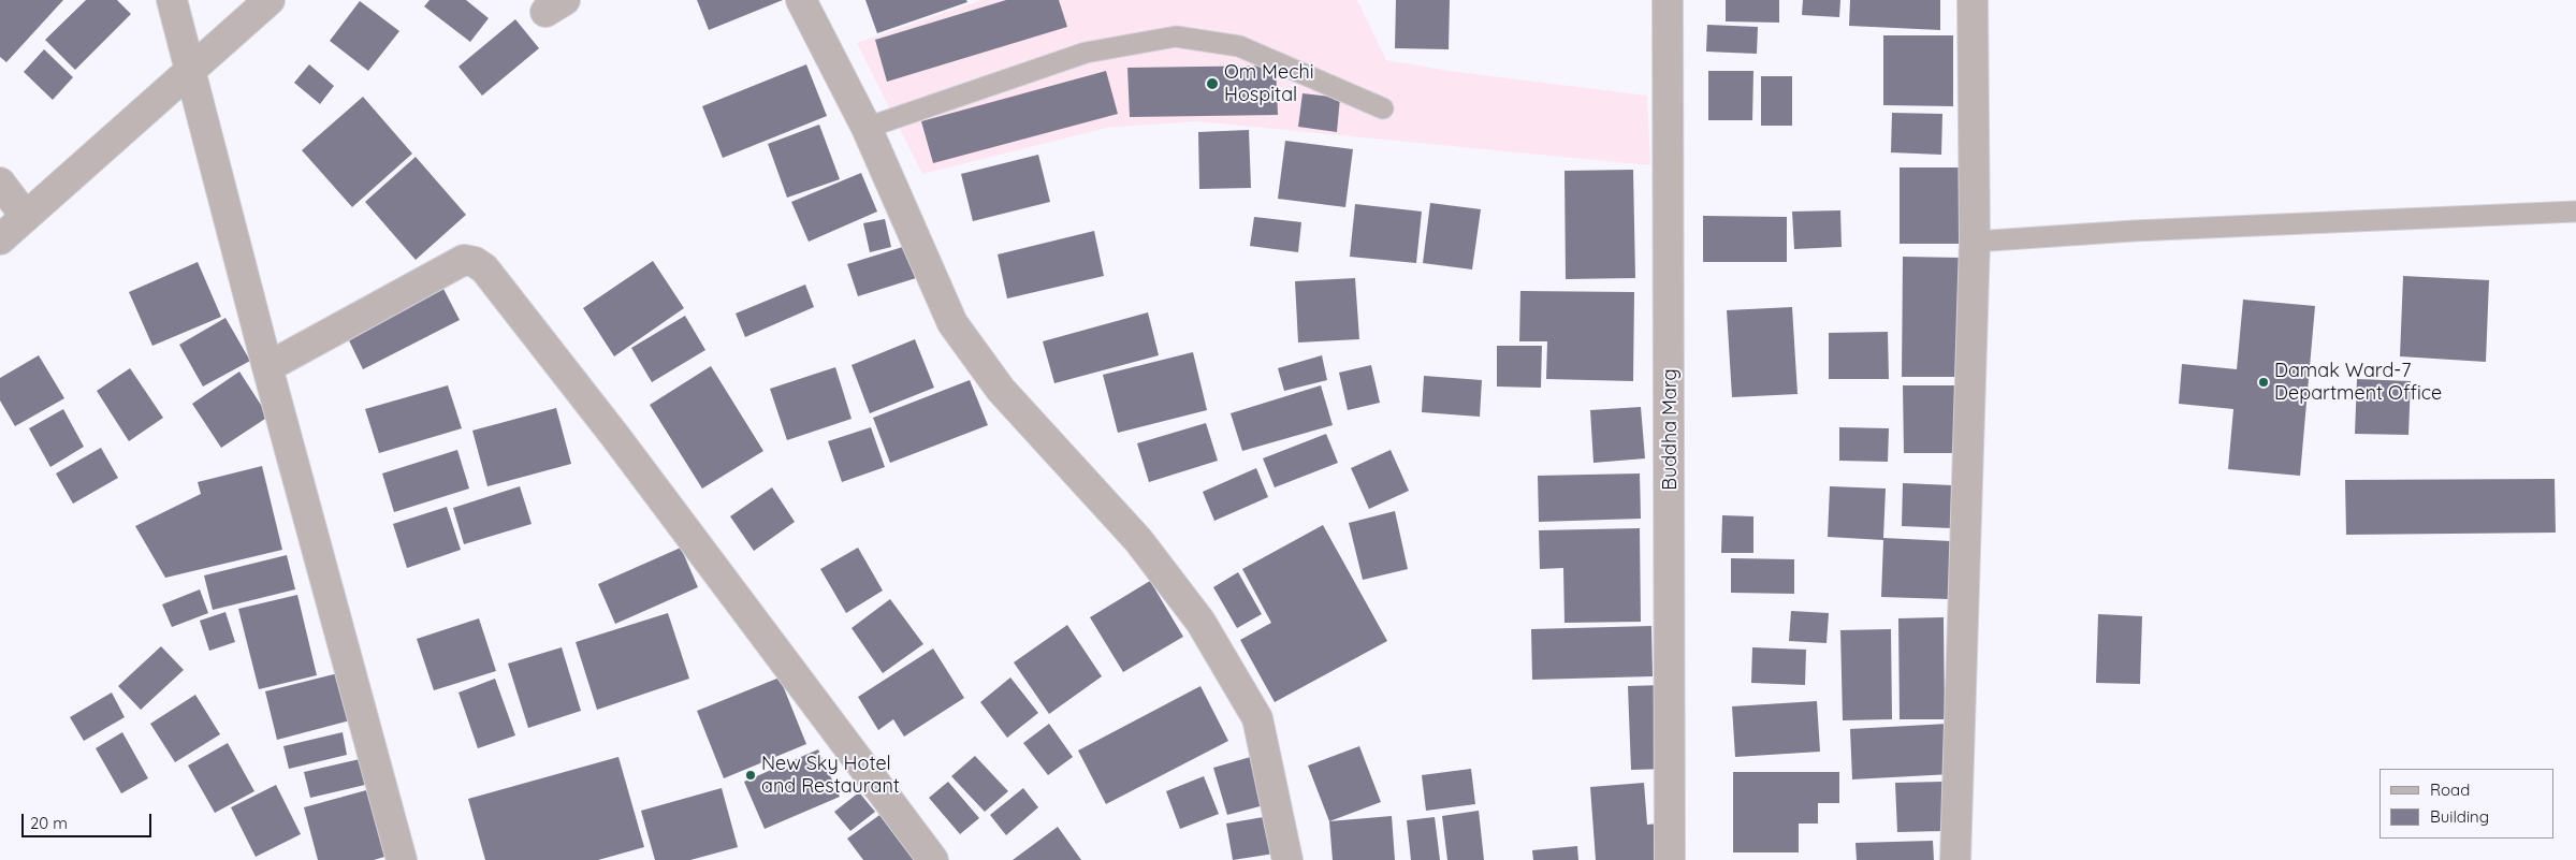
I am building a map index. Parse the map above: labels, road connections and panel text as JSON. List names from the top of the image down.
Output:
{
  "streets": {
    "street": ["Buddha Marg"]
  },
  "places": ["Om Mechi Hospital", "Damak Ward-7 Department Office", "New Sky Hotel and Restaurant"],
  "legend": ["Road", "Building"],
  "scale_bar": "20 m"
}
